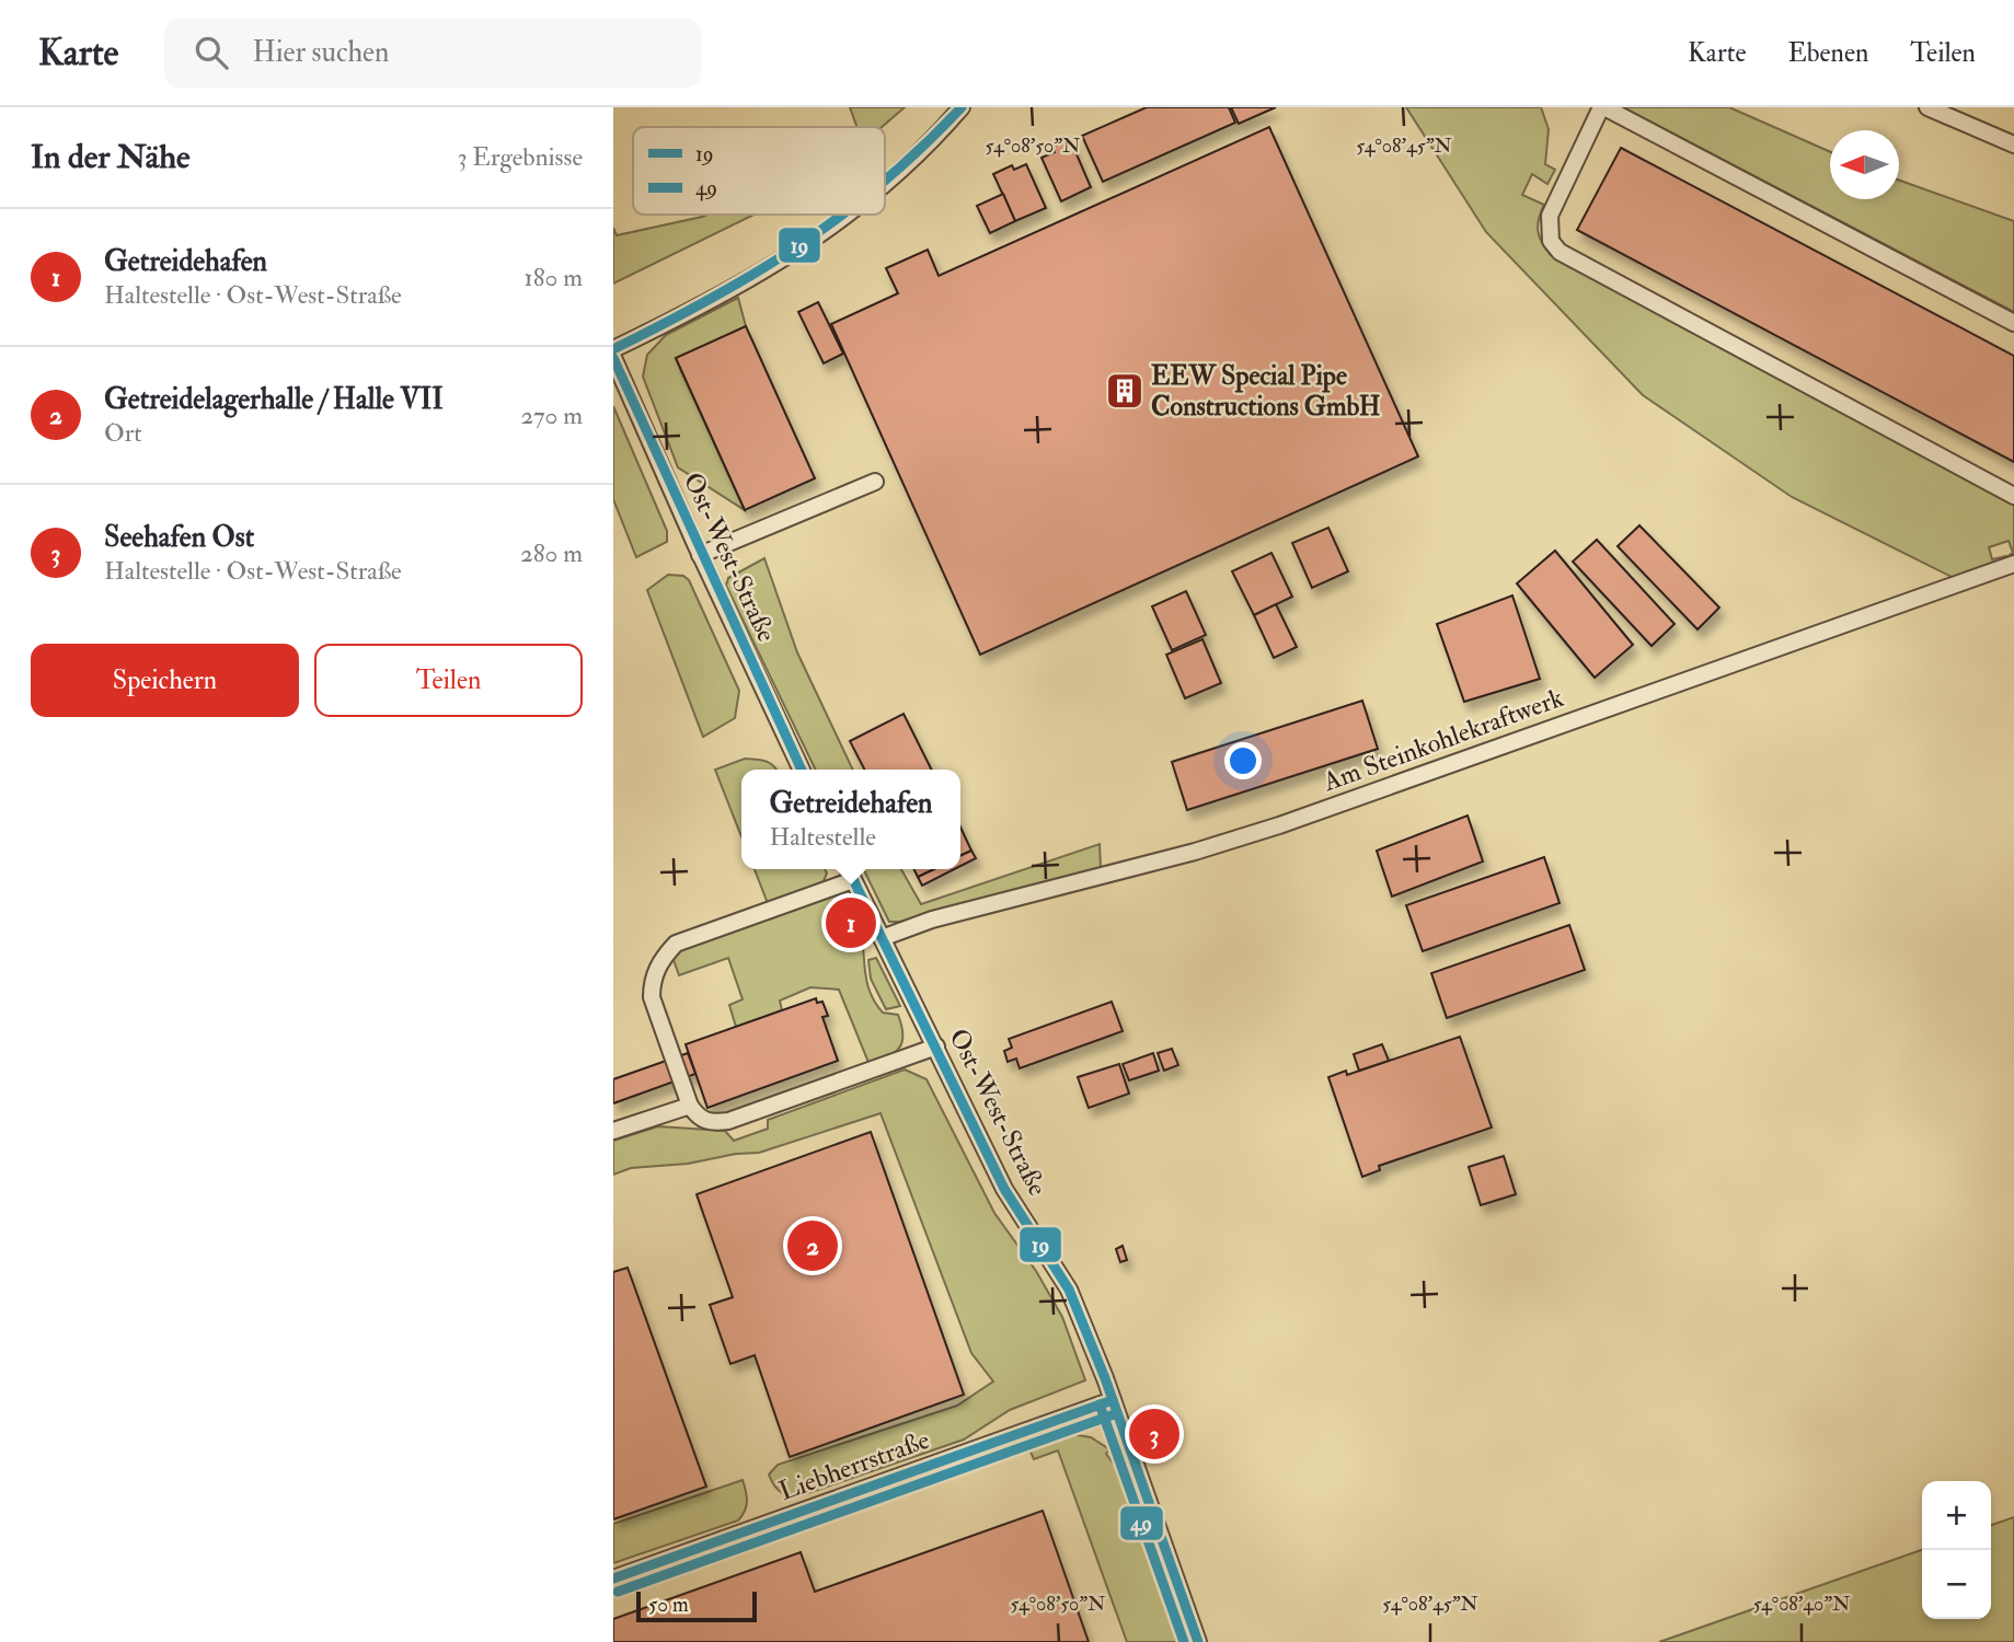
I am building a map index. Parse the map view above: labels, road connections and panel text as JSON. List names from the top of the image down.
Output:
{
  "streets": {
    "street": ["Ost-West-Straße", "Am Steinkohlekraftwerk", "Liebherrstraße"]
  },
  "crossings": [
    ["Ost-West-Straße", "Am Steinkohlekraftwerk"],
    ["Ost-West-Straße", "Liebherrstraße"]
  ],
  "places": {
    "building": ["EEW Special Pipe Constructions GmbH"]
  },
  "lines": ["transit line 19", "transit line 49"],
  "legend": ["19", "49"],
  "scale_bar": "50 m",
  "north": "left",
  "page": {
    "header": "Karte",
    "search": "Hier suchen",
    "nav": ["Karte", "Ebenen", "Teilen"],
    "heading": ["In der Nähe", "3 Ergebnisse"],
    "list": [
      {
        "mark": "1",
        "name": "Getreidehafen",
        "note": "Haltestelle · Ost-West-Straße",
        "value": "180 m"
      },
      {
        "mark": "2",
        "name": "Getreidelagerhalle / Halle VII",
        "note": "Ort",
        "value": "270 m"
      },
      {
        "mark": "3",
        "name": "Seehafen Ost",
        "note": "Haltestelle · Ost-West-Straße",
        "value": "280 m"
      }
    ],
    "buttons": ["Speichern", "Teilen"],
    "popup": ["Getreidehafen", "Haltestelle"],
    "pins": ["1", "2", "3"],
    "map_buttons": ["+", "−"],
    "scale": "50 m"
  },
  "coordinates": ["54°08'50\"N", "54°08'45\"N", "54°08'40\"N"]
}
